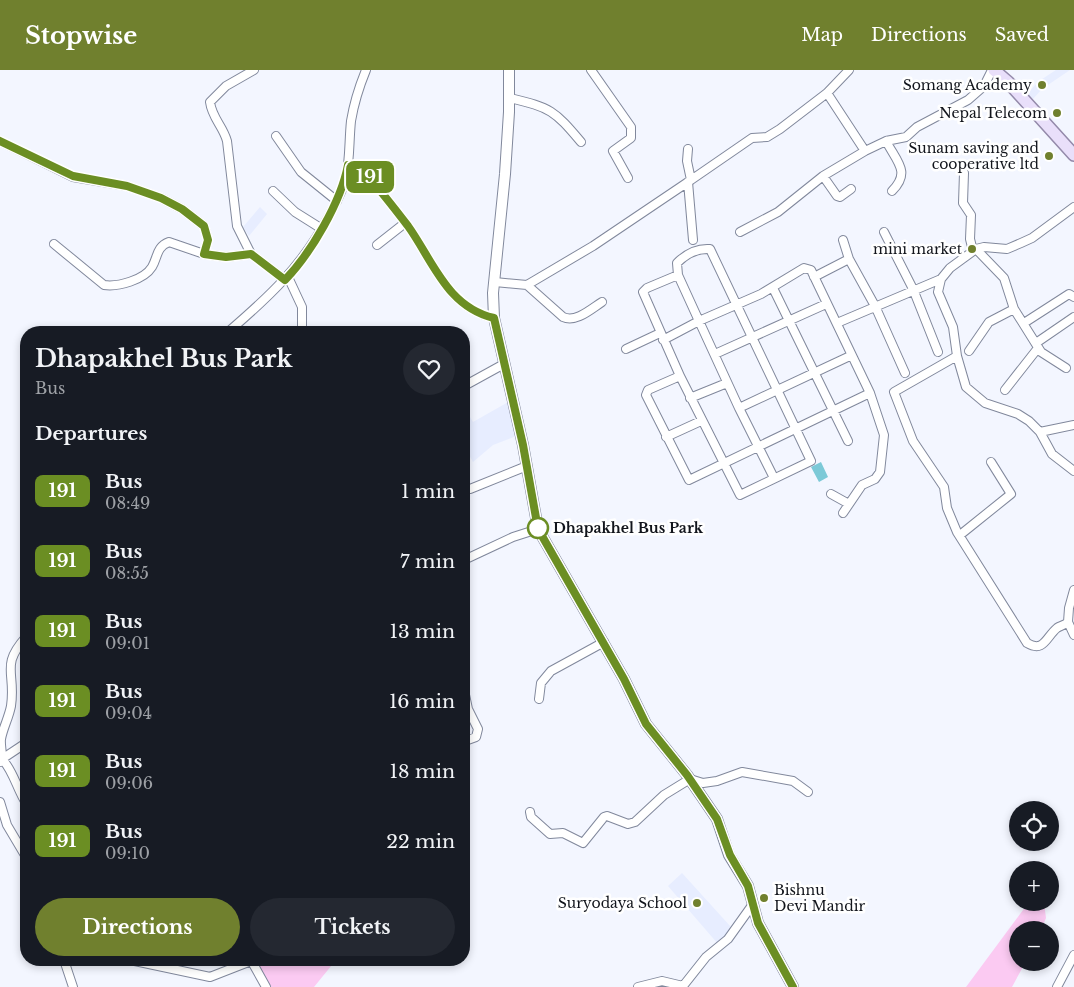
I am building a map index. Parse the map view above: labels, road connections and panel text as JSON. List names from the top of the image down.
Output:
{
  "places": [
    "Somang Academy",
    "Nepal Telecom",
    "Sunam saving and cooperative ltd",
    "mini market",
    "Dhapakhel Bus Park",
    "Bishnu Devi Mandir",
    "Suryodaya School"
  ],
  "lines": ["bus line 191"],
  "page": {
    "header": "Stopwise",
    "nav": ["Map", "Directions", "Saved"],
    "on_map": "191",
    "heading": [
      ["Dhapakhel Bus Park", "Bus"],
      "Departures"
    ],
    "list": [
      {
        "mark": "191",
        "name": "Bus",
        "note": "08:49",
        "value": "1 min"
      },
      {
        "mark": "191",
        "name": "Bus",
        "note": "08:55",
        "value": "7 min"
      },
      {
        "mark": "191",
        "name": "Bus",
        "note": "09:01",
        "value": "13 min"
      },
      {
        "mark": "191",
        "name": "Bus",
        "note": "09:04",
        "value": "16 min"
      },
      {
        "mark": "191",
        "name": "Bus",
        "note": "09:06",
        "value": "18 min"
      },
      {
        "mark": "191",
        "name": "Bus",
        "note": "09:10",
        "value": "22 min"
      }
    ],
    "map_buttons": ["+", "−"],
    "buttons": ["Directions", "Tickets"]
  }
}
